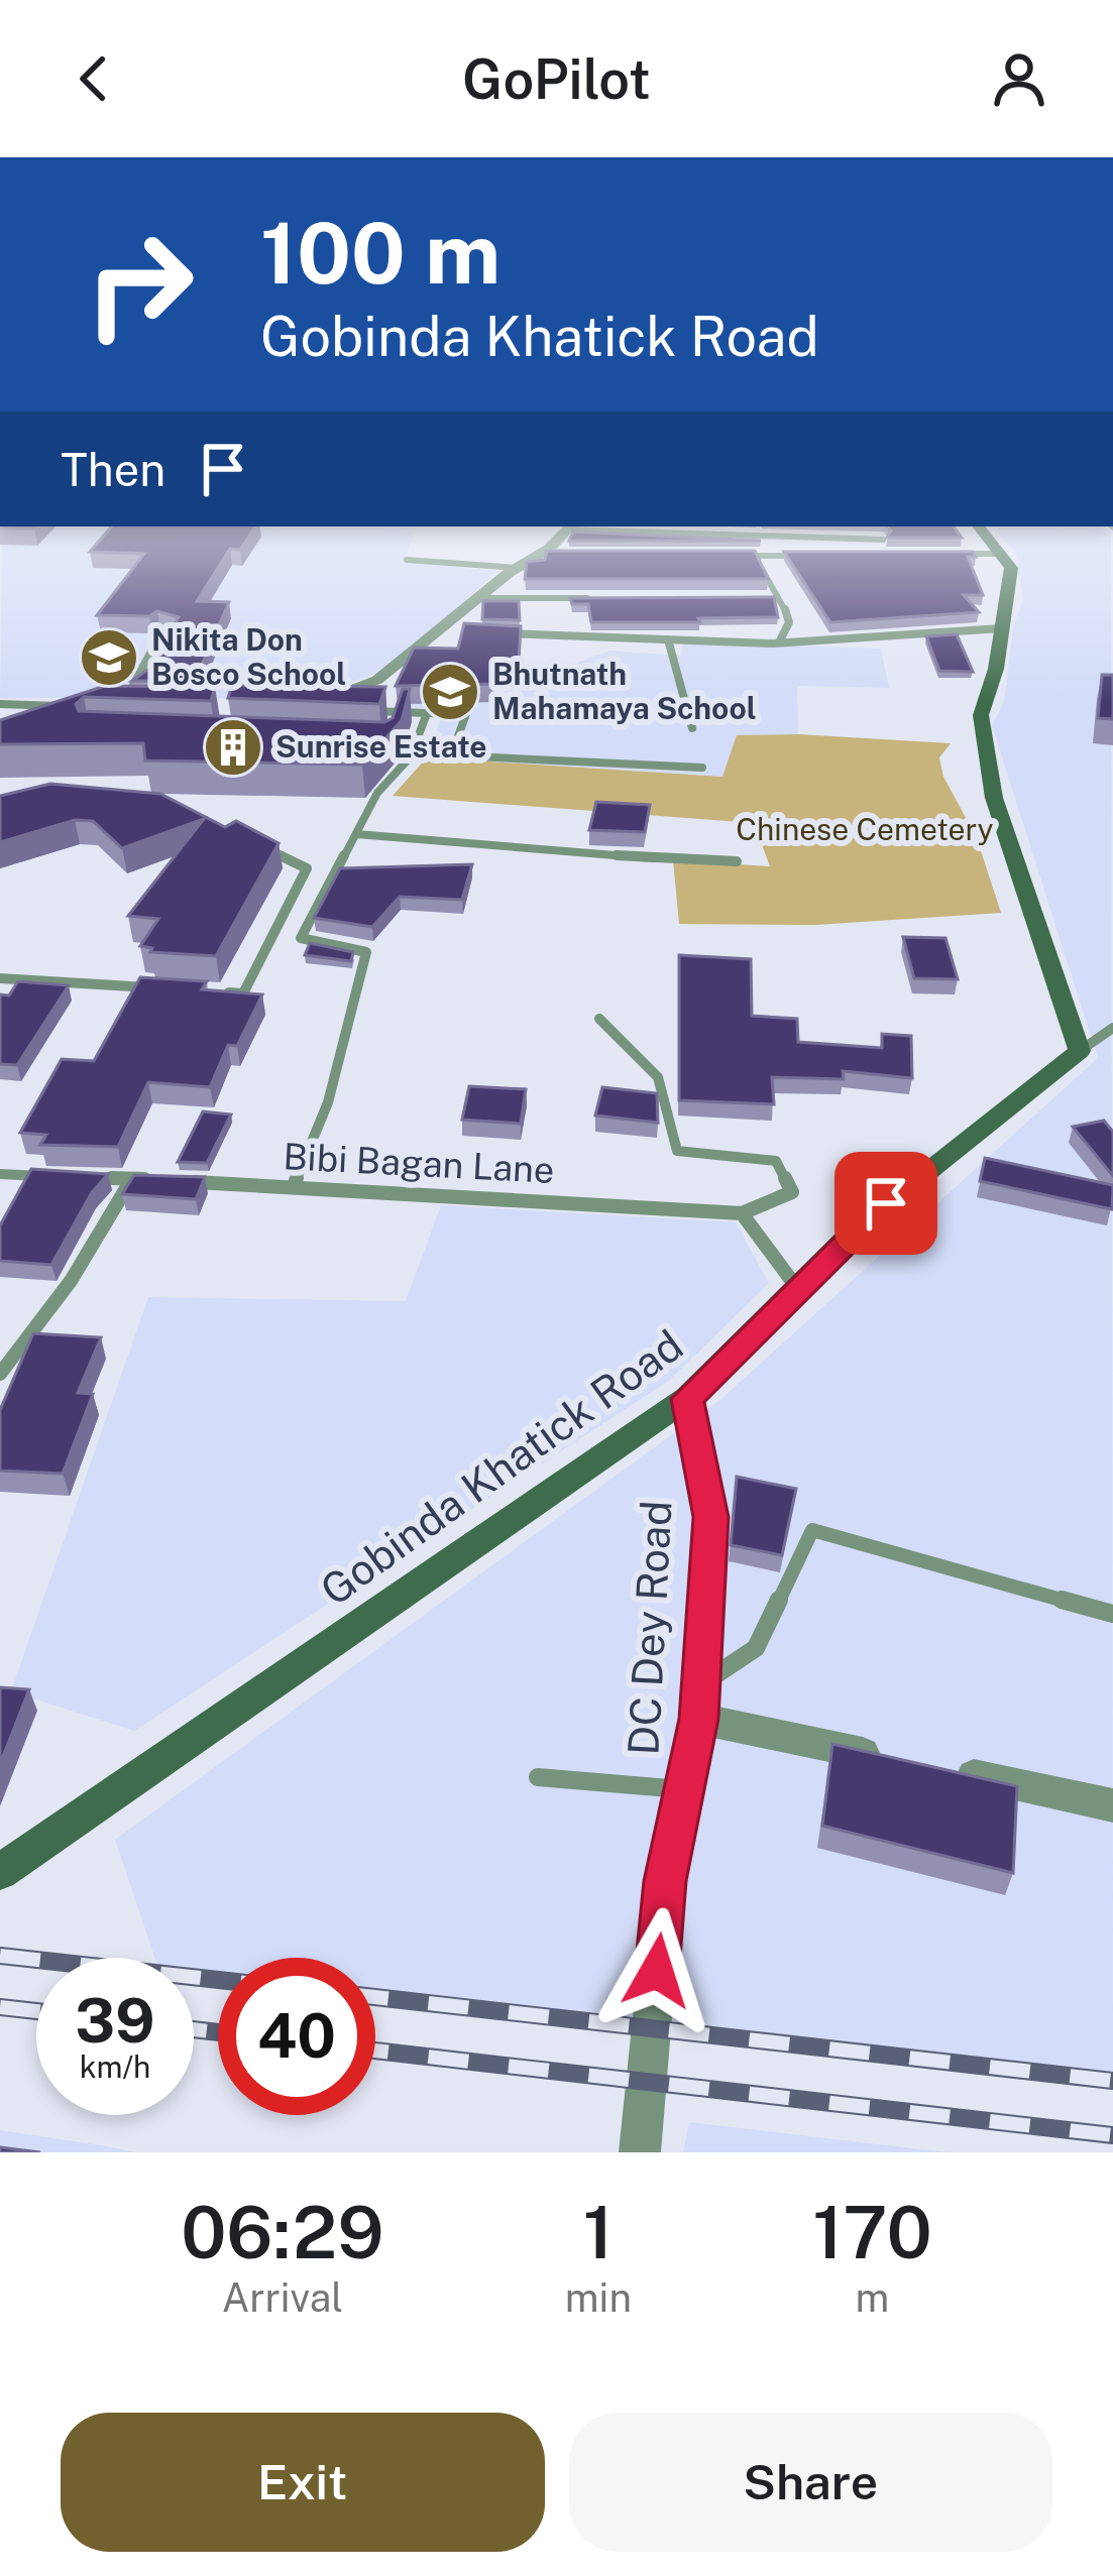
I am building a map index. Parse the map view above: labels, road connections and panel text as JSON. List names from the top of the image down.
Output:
{
  "streets": {
    "main road": ["Gobinda Khatick Road"],
    "street": ["DC Dey Road"],
    "lane": ["Bibi Bagan Lane"]
  },
  "crossings": [
    ["Gobinda Khatick Road", "DC Dey Road"]
  ],
  "parks": ["Chinese Cemetery"],
  "places": {
    "school or university": ["Nikita Don Bosco School", "Bhutnath Mahamaya School"],
    "building": ["Sunrise Estate"]
  },
  "page": {
    "header": "GoPilot",
    "turn": ["100 m", "Gobinda Khatick Road"],
    "then": "Then",
    "speed": "39 km/h",
    "limit": "40",
    "eta": [
      "06:29",
      "Arrival",
      "1",
      "min",
      "170",
      "m"
    ],
    "buttons": ["Exit", "Share"]
  }
}
